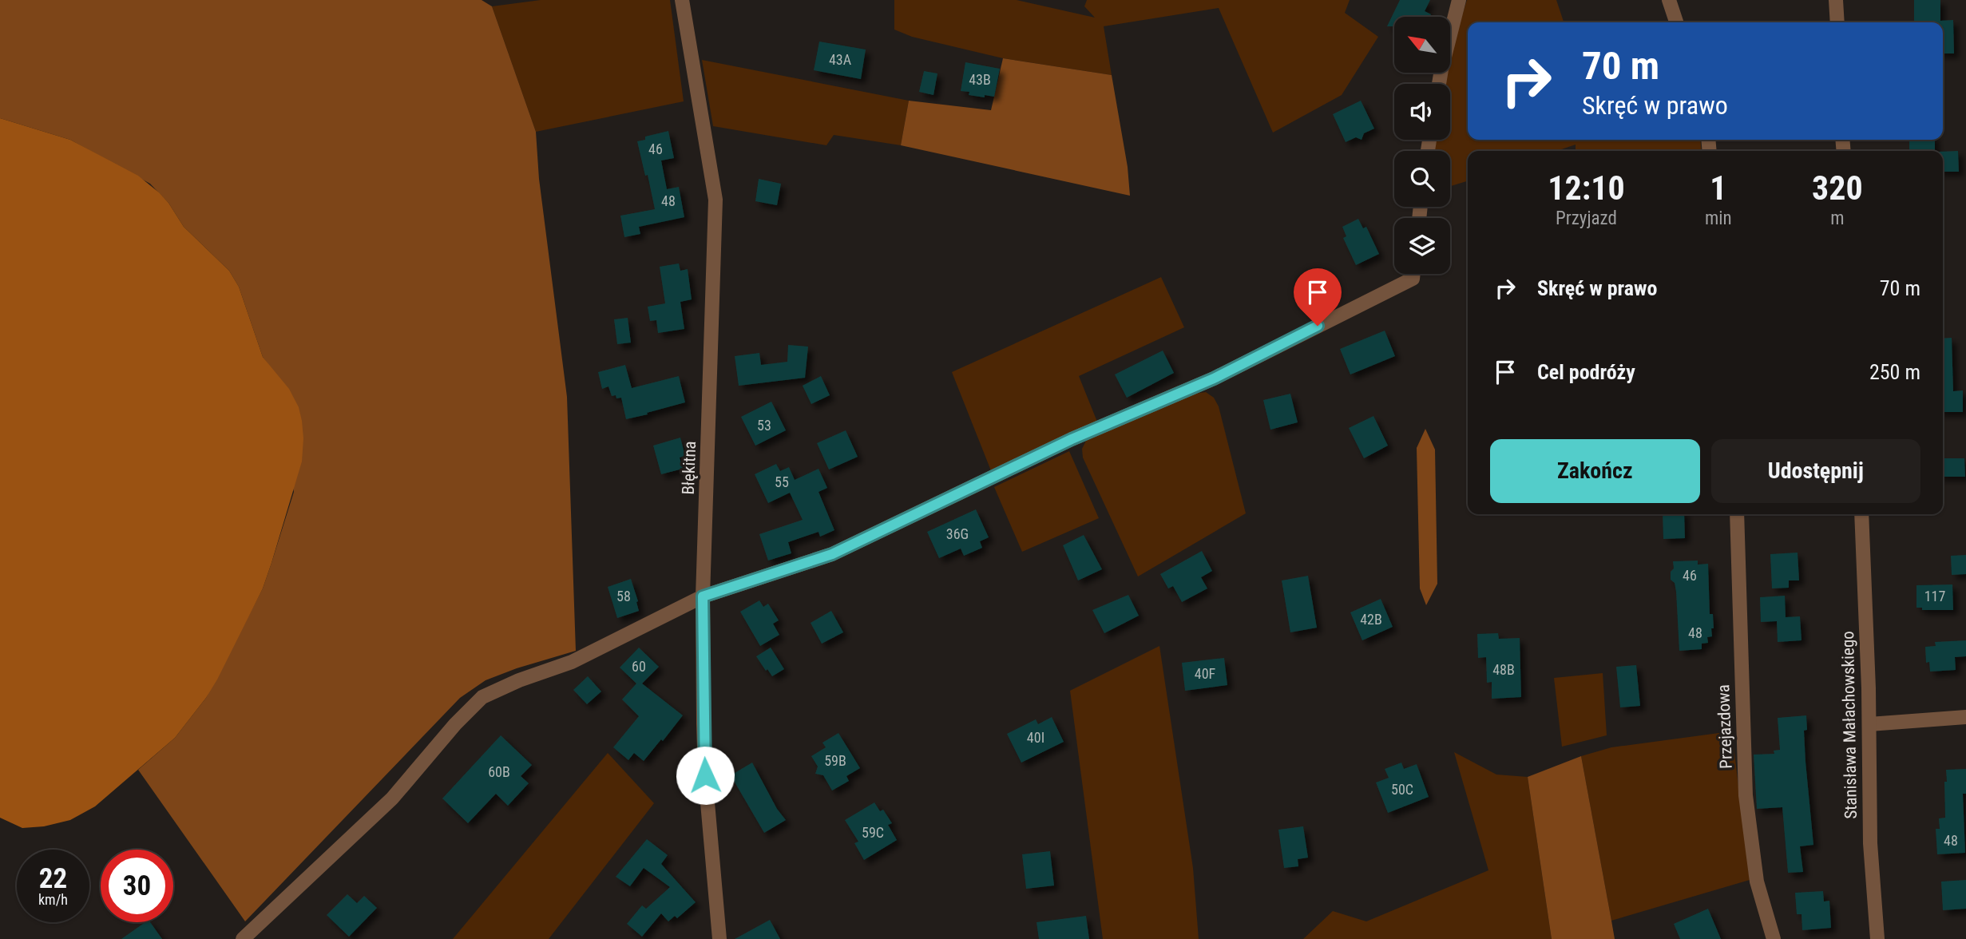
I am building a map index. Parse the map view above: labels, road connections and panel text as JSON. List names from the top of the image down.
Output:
{
  "streets": {
    "street": ["Błękitna", "Stanisława Małachowskiego", "Przejazdowa"]
  },
  "house_numbers": [
    "43A",
    "43B",
    "46",
    "48",
    "53",
    "55",
    "36G",
    "46",
    "58",
    "117",
    "42B",
    "48",
    "60",
    "48B",
    "40F",
    "40I",
    "59B",
    "60B",
    "50C",
    "59C",
    "48"
  ],
  "north": "top left",
  "page": {
    "turn": ["70 m", "Skręć w prawo"],
    "eta": [
      "12:10",
      "Przyjazd",
      "1",
      "min",
      "320",
      "m"
    ],
    "list": [
      {
        "name": "Skręć w prawo",
        "value": "70 m"
      },
      {
        "name": "Cel podróży",
        "value": "250 m"
      }
    ],
    "buttons": ["Zakończ", "Udostępnij"],
    "speed": "22 km/h",
    "limit": "30"
  }
}
